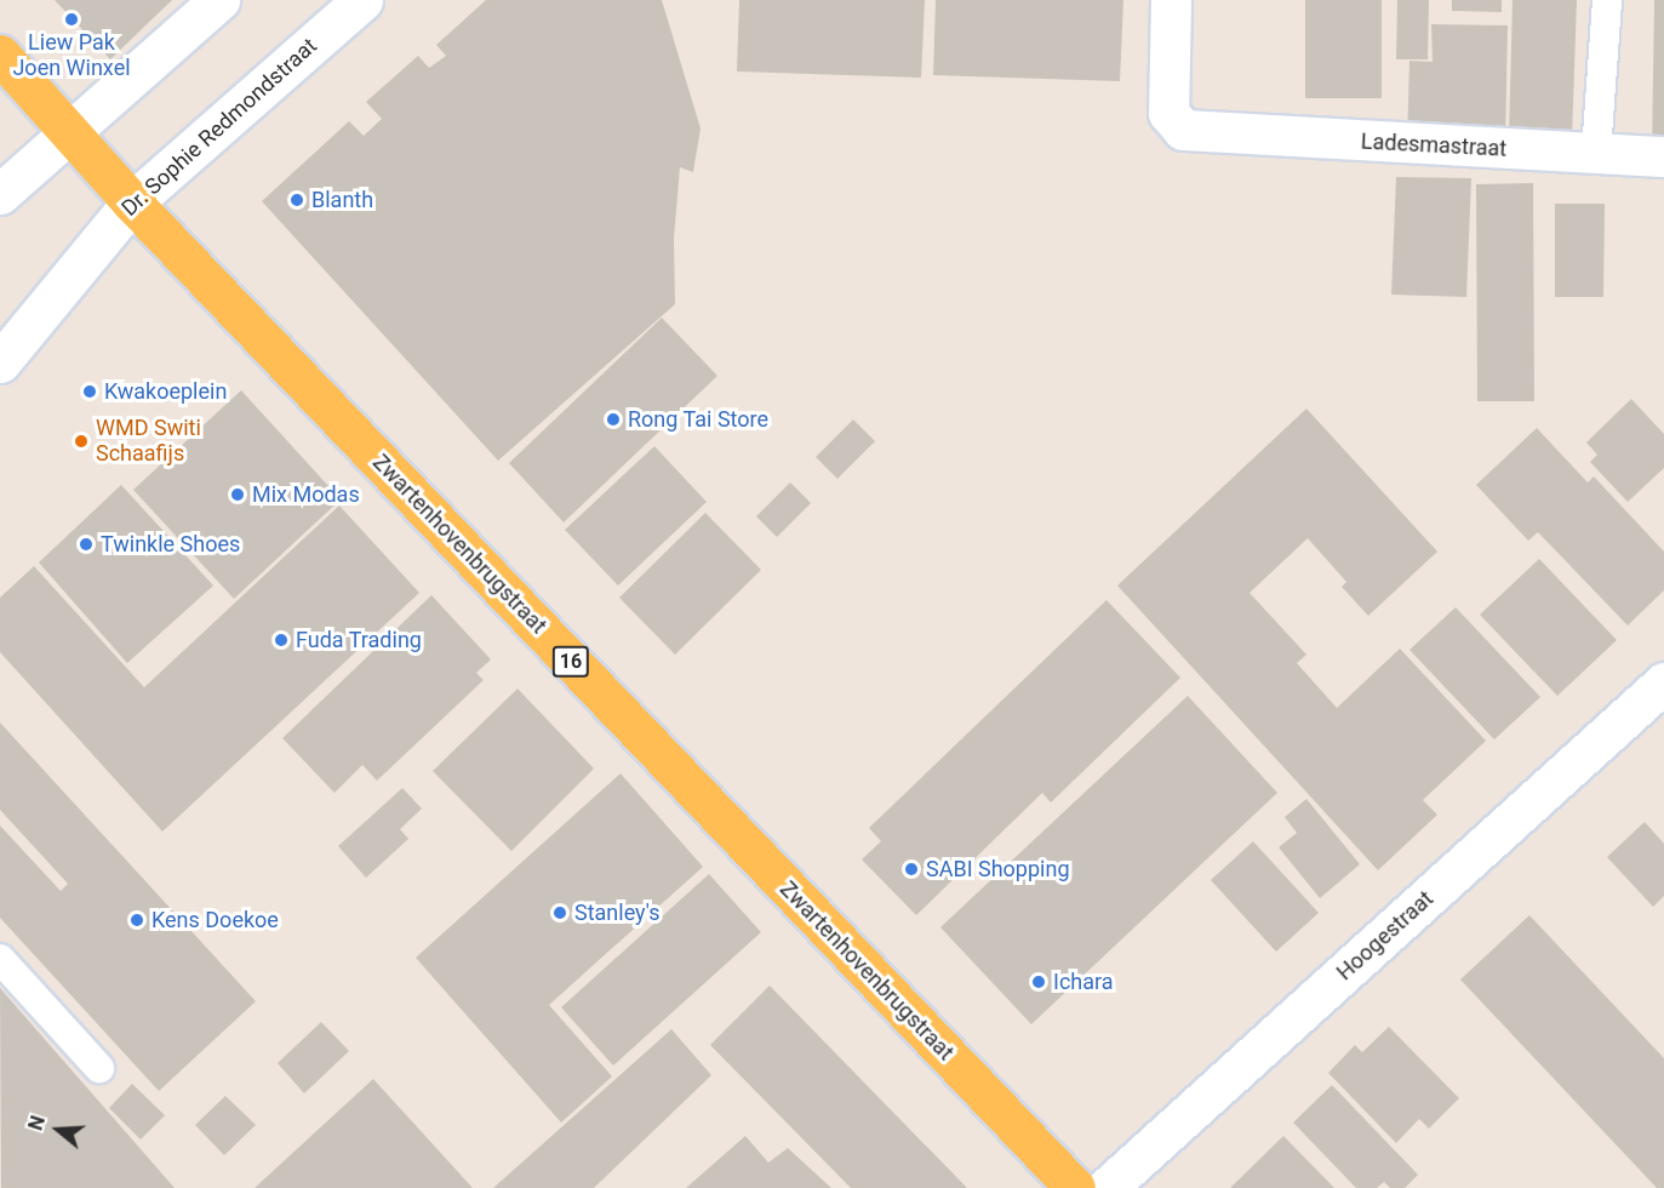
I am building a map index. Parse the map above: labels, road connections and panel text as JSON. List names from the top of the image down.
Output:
{
  "streets": {
    "main road": ["Zwartenhovenbrugstraat", "16"],
    "street": ["Dr. Sophie Redmondstraat", "Ladesmastraat", "Hoogestraat"]
  },
  "crossings": [
    ["Dr. Sophie Redmondstraat", "Zwartenhovenbrugstraat"]
  ],
  "places": [
    "Liew Pak Joen Winxel",
    "Blanth",
    "Kwakoeplein",
    "Rong Tai Store",
    "WMD Switi Schaafijs",
    "Mix Modas",
    "Twinkle Shoes",
    "Fuda Trading",
    "SABI Shopping",
    "Stanley's",
    "Kens Doekoe",
    "Ichara"
  ],
  "north": "left"
}
